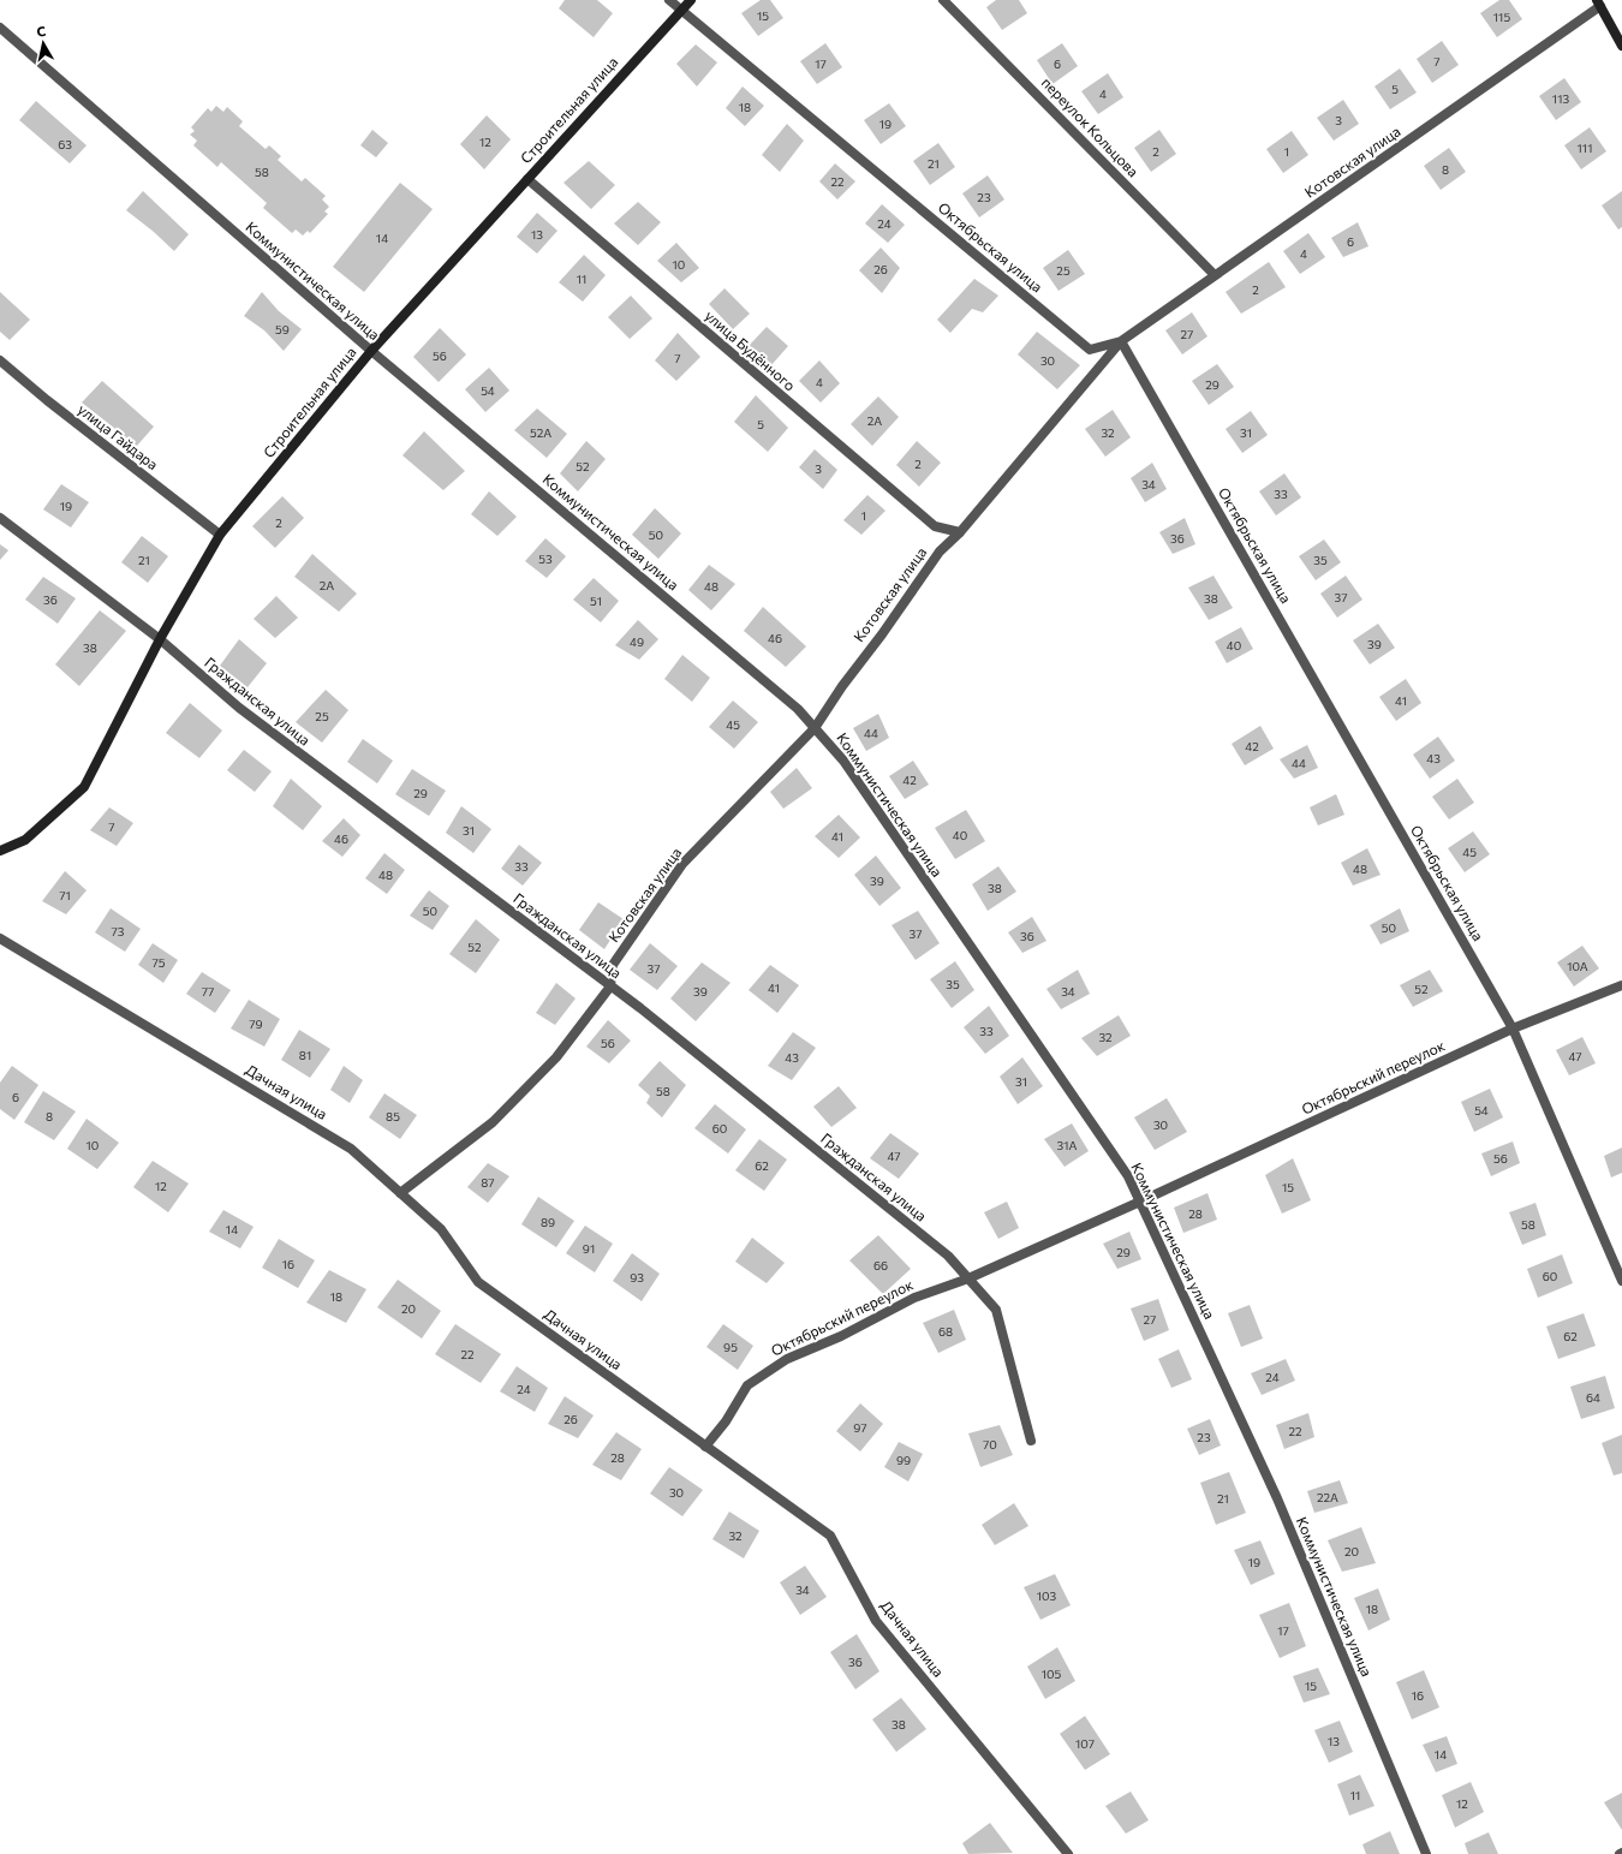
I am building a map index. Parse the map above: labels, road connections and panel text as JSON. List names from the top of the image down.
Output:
{
  "streets": {
    "main road": ["Строительная улица"],
    "street": [
      "переулок Кольцова",
      "Котовская улица",
      "Октябрьская улица",
      "Коммунистическая улица",
      "улица Будённого",
      "улица Гайдара",
      "Гражданская улица",
      "Октябрьский переулок",
      "Дачная улица"
    ]
  },
  "crossings": [
    ["Строительная улица", "Октябрьская улица"],
    ["Строительная улица", "Коммунистическая улица"],
    ["Строительная улица", "улица Будённого"],
    ["Строительная улица", "улица Гайдара"],
    ["Строительная улица", "Гражданская улица"],
    ["переулок Кольцова", "Котовская улица"],
    ["Котовская улица", "Октябрьская улица"],
    ["Котовская улица", "Коммунистическая улица"],
    ["Котовская улица", "улица Будённого"],
    ["Котовская улица", "Гражданская улица"],
    ["Котовская улица", "Дачная улица"],
    ["Октябрьская улица", "Октябрьский переулок"],
    ["Коммунистическая улица", "Октябрьский переулок"],
    ["Гражданская улица", "Октябрьский переулок"],
    ["Октябрьский переулок", "Дачная улица"]
  ],
  "house_numbers": [
    "15",
    "115",
    "7",
    "17",
    "6",
    "5",
    "4",
    "113",
    "18",
    "3",
    "19",
    "12",
    "63",
    "111",
    "2",
    "1",
    "21",
    "8",
    "58",
    "22",
    "23",
    "24",
    "13",
    "14",
    "6",
    "4",
    "10",
    "26",
    "25",
    "11",
    "2",
    "59",
    "27",
    "56",
    "7",
    "30",
    "4",
    "29",
    "54",
    "2А",
    "5",
    "52А",
    "32",
    "31",
    "2",
    "52",
    "3",
    "34",
    "33",
    "19",
    "1",
    "2",
    "50",
    "36",
    "53",
    "21",
    "35",
    "2А",
    "48",
    "37",
    "38",
    "36",
    "51",
    "46",
    "49",
    "39",
    "40",
    "38",
    "41",
    "25",
    "45",
    "44",
    "42",
    "43",
    "44",
    "42",
    "29",
    "7",
    "31",
    "40",
    "41",
    "46",
    "45",
    "33",
    "48",
    "48",
    "39",
    "38",
    "71",
    "50",
    "50",
    "73",
    "37",
    "36",
    "52",
    "75",
    "10А",
    "37",
    "35",
    "41",
    "52",
    "77",
    "39",
    "34",
    "79",
    "33",
    "32",
    "56",
    "81",
    "47",
    "43",
    "31",
    "58",
    "6",
    "54",
    "8",
    "85",
    "30",
    "60",
    "10",
    "31А",
    "47",
    "56",
    "62",
    "87",
    "12",
    "15",
    "28",
    "89",
    "58",
    "14",
    "91",
    "29",
    "16",
    "66",
    "60",
    "93",
    "18",
    "20",
    "27",
    "68",
    "62",
    "95",
    "22",
    "24",
    "24",
    "64",
    "26",
    "97",
    "22",
    "23",
    "70",
    "28",
    "99",
    "30",
    "22А",
    "21",
    "32",
    "20",
    "19",
    "34",
    "103",
    "18",
    "17",
    "36",
    "105",
    "15",
    "16",
    "38",
    "13",
    "107",
    "14",
    "11",
    "12"
  ],
  "north": "top"
}
